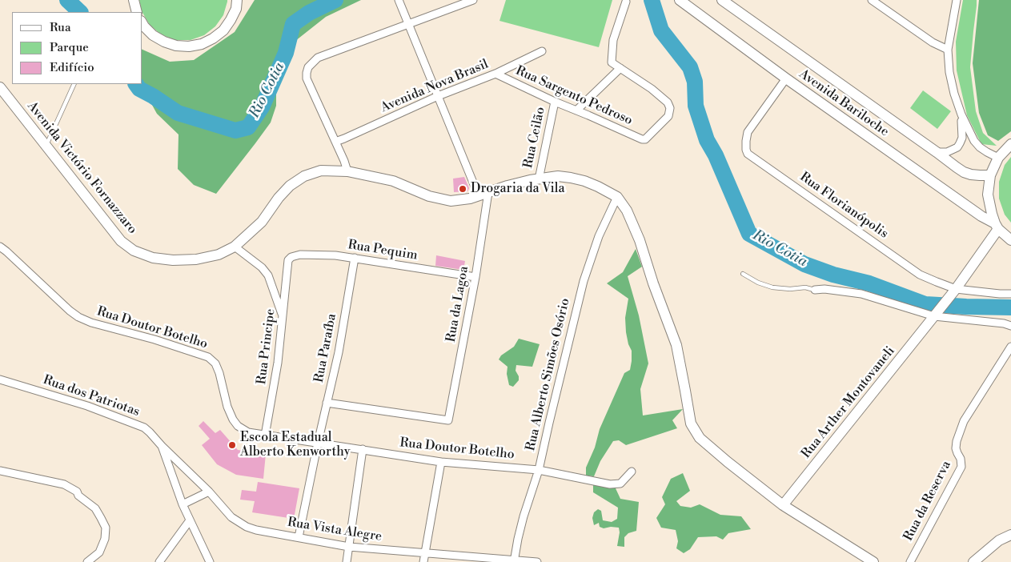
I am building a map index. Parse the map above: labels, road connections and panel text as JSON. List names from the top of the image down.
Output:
{
  "streets": {
    "street": [
      "Avenida Nova Brasil",
      "Rua Sargento Pedroso",
      "Avenida Bariloche",
      "Rua Ceilão",
      "Avenida Victório Fornazzaro",
      "Rua Florianópolis",
      "Rua Pequim",
      "Rua da Lagoa",
      "Rua Doutor Botelho",
      "Rua Principe",
      "Rua Paraíba",
      "Rua Alberto Simões Osório",
      "Rua dos Patriotas",
      "Rua Arther Montovaneli",
      "Rua da Reserva",
      "Rua Vista Alegre"
    ]
  },
  "crossings": [
    ["Avenida Nova Brasil", "Rua Sargento Pedroso"],
    ["Rua Sargento Pedroso", "Rua Ceilão"],
    ["Avenida Bariloche", "Rua Florianópolis"],
    ["Avenida Bariloche", "Rua Arther Montovaneli"],
    ["Rua Ceilão", "Avenida Victório Fornazzaro"],
    ["Avenida Victório Fornazzaro", "Rua da Lagoa"],
    ["Avenida Victório Fornazzaro", "Rua Alberto Simões Osório"],
    ["Avenida Victório Fornazzaro", "Rua Arther Montovaneli"],
    ["Rua Florianópolis", "Rua Arther Montovaneli"],
    ["Rua Pequim", "Rua da Lagoa"],
    ["Rua Pequim", "Rua Principe"],
    ["Rua Pequim", "Rua Paraíba"],
    ["Rua da Lagoa", "Rua Paraíba"],
    ["Rua Doutor Botelho", "Rua Principe"],
    ["Rua Doutor Botelho", "Rua Paraíba"],
    ["Rua Doutor Botelho", "Rua Alberto Simões Osório"],
    ["Rua Paraíba", "Rua Vista Alegre"],
    ["Rua Alberto Simões Osório", "Rua Vista Alegre"],
    ["Rua dos Patriotas", "Rua Vista Alegre"]
  ],
  "water": ["Rio Cotia"],
  "places": ["Drogaria da Vila", "Escola Estadual Alberto Kenworthy"],
  "legend": ["Rua", "Parque", "Edifício"]
}
